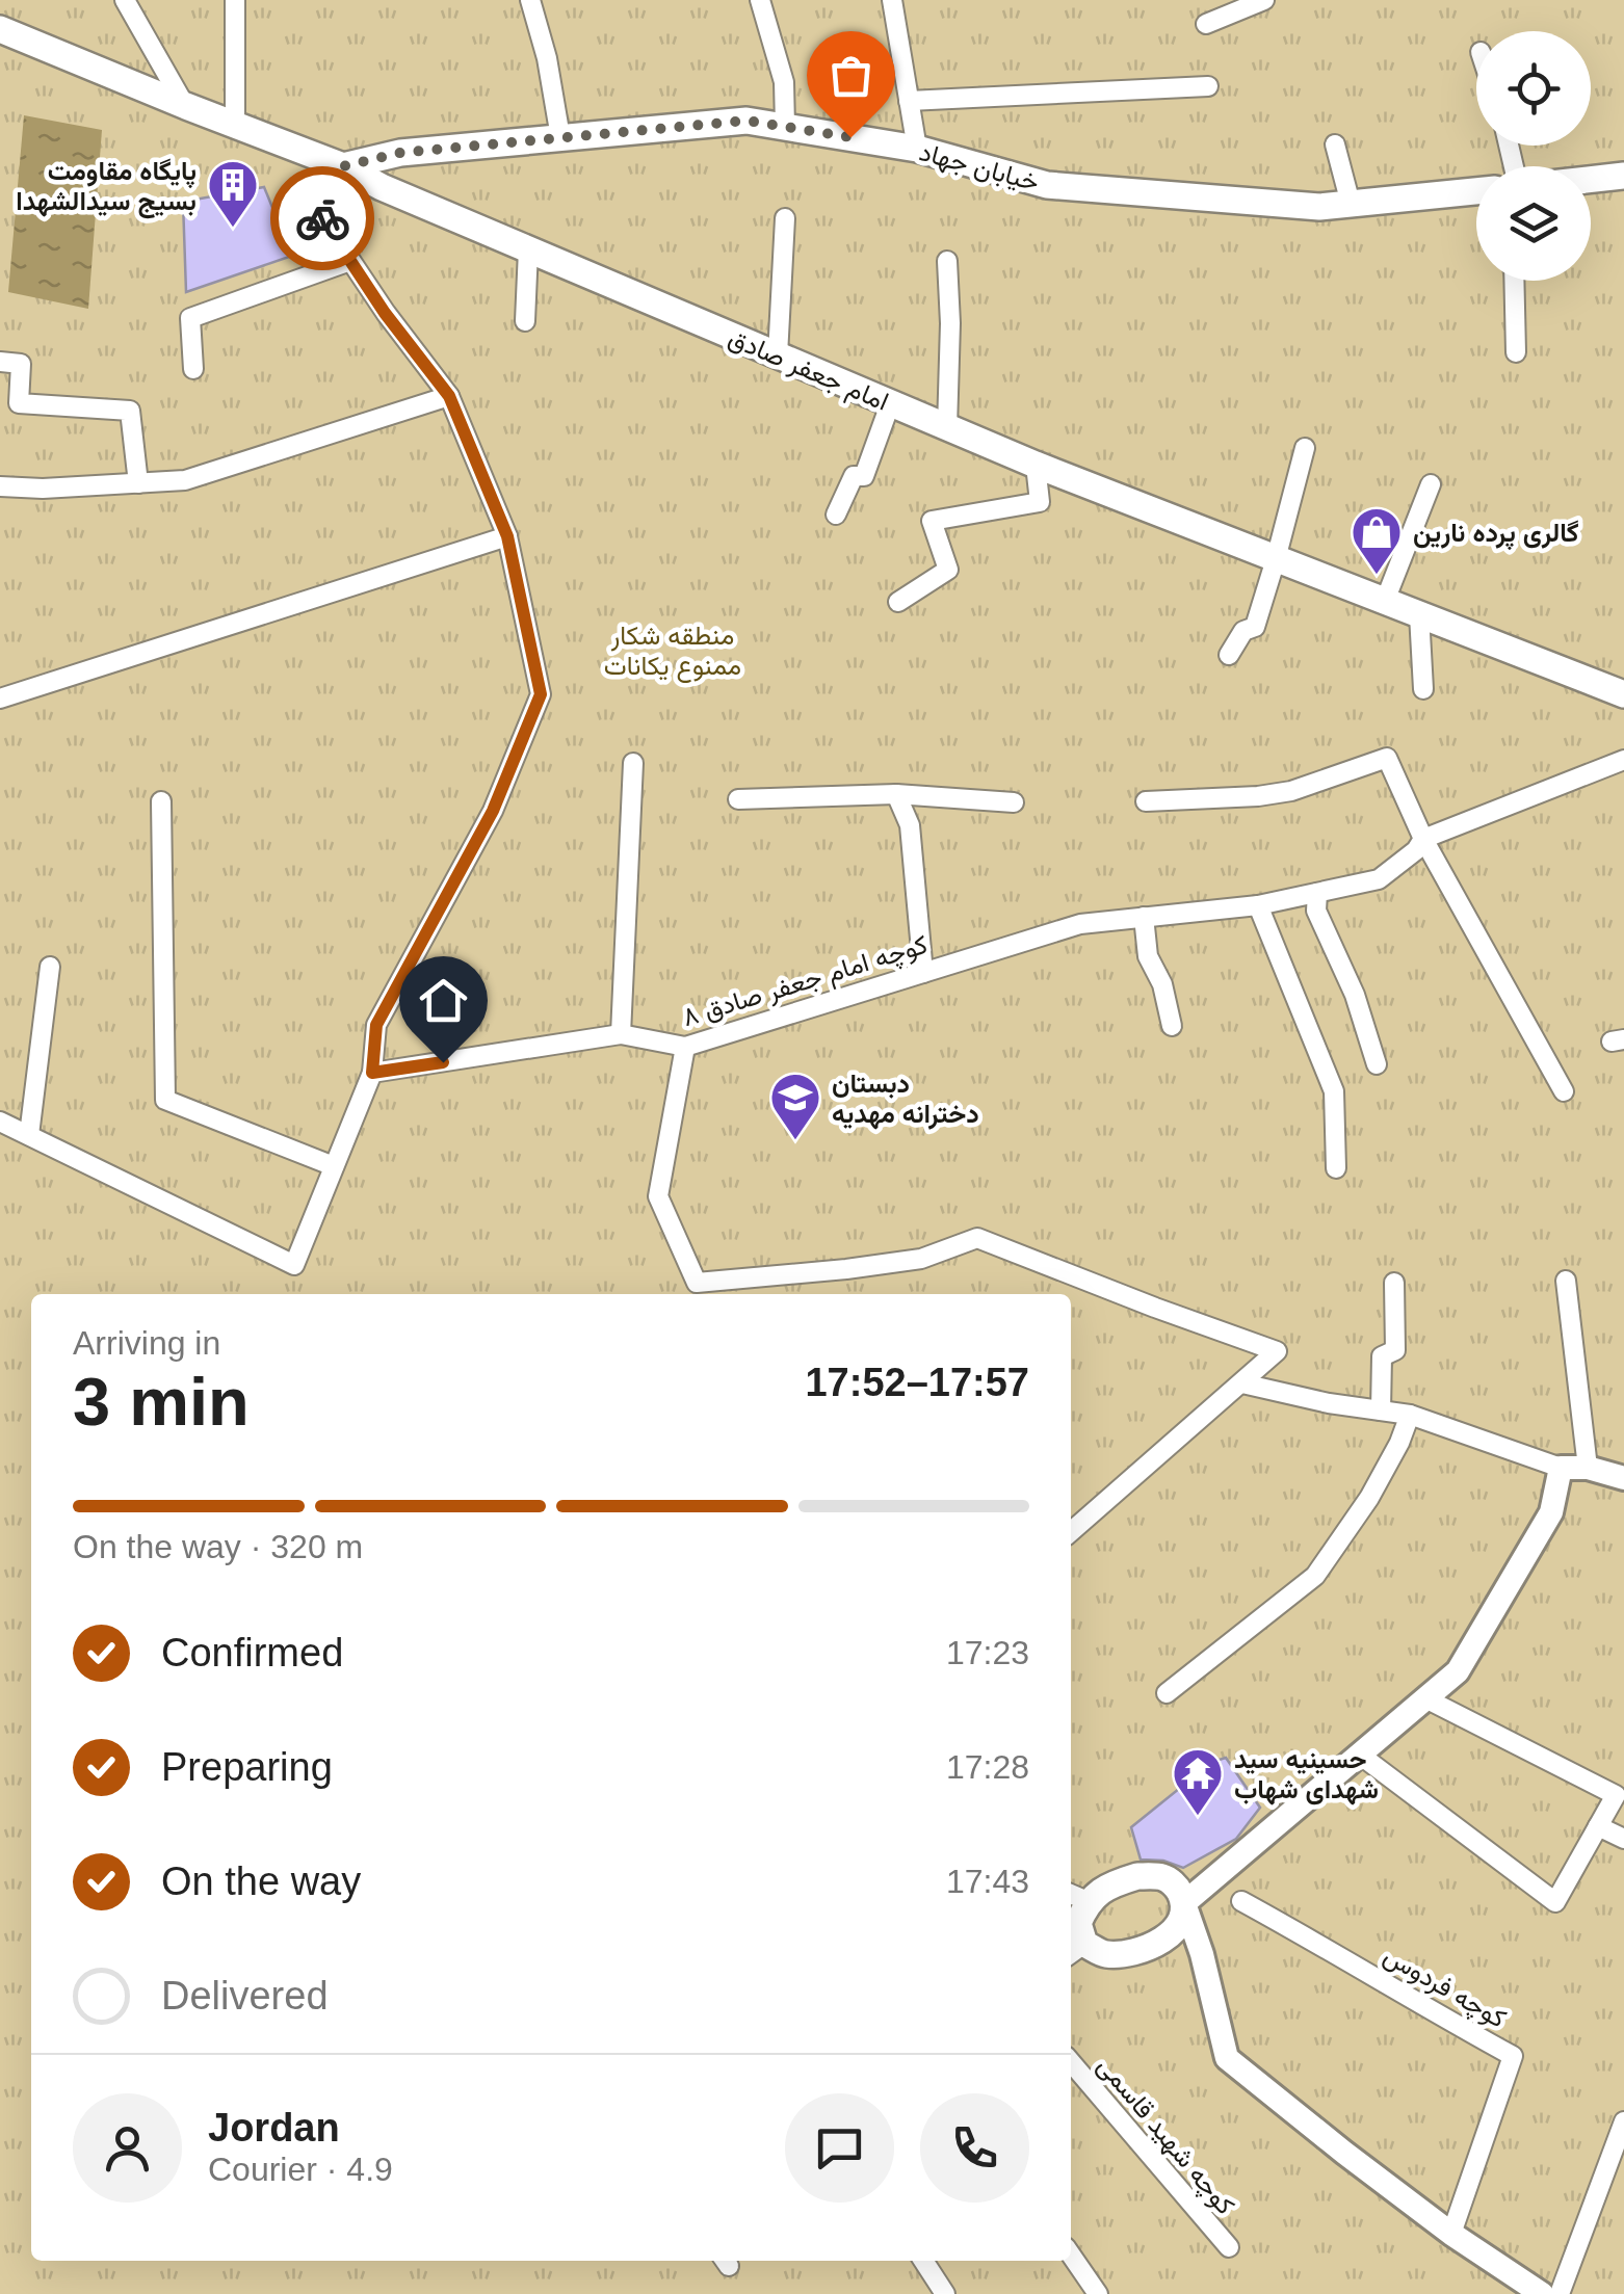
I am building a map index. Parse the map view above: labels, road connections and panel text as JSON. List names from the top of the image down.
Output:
{
  "streets": {
    "main road": ["خیابان جهاد", "امام جعفر صادق"],
    "street": ["کوچه امام جعفر صادق ۸", "کوچه فردوس", "کوچه شهید قاسمی"]
  },
  "crossings": [
    ["خیابان جهاد", "امام جعفر صادق"]
  ],
  "parks": ["منطقه شکار ممنوع یکانات"],
  "places": {
    "building": ["پایگاه مقاومت بسیج سیدالشهدا"],
    "shop": ["گالری پرده نارین"],
    "school or university": ["دبستان دخترانه مهدیه"],
    "temple": ["حسینیه سید شهدای شهاب"]
  },
  "page": {
    "heading": ["3 min", "Arriving in", "17:52–17:57"],
    "panel": ["Jordan", "Courier · 4.9"],
    "bar": "On the way · 320 m",
    "list": [
      ["Confirmed", "17:23"],
      ["Preparing", "17:28"],
      ["On the way", "17:43"],
      "Delivered"
    ]
  }
}
